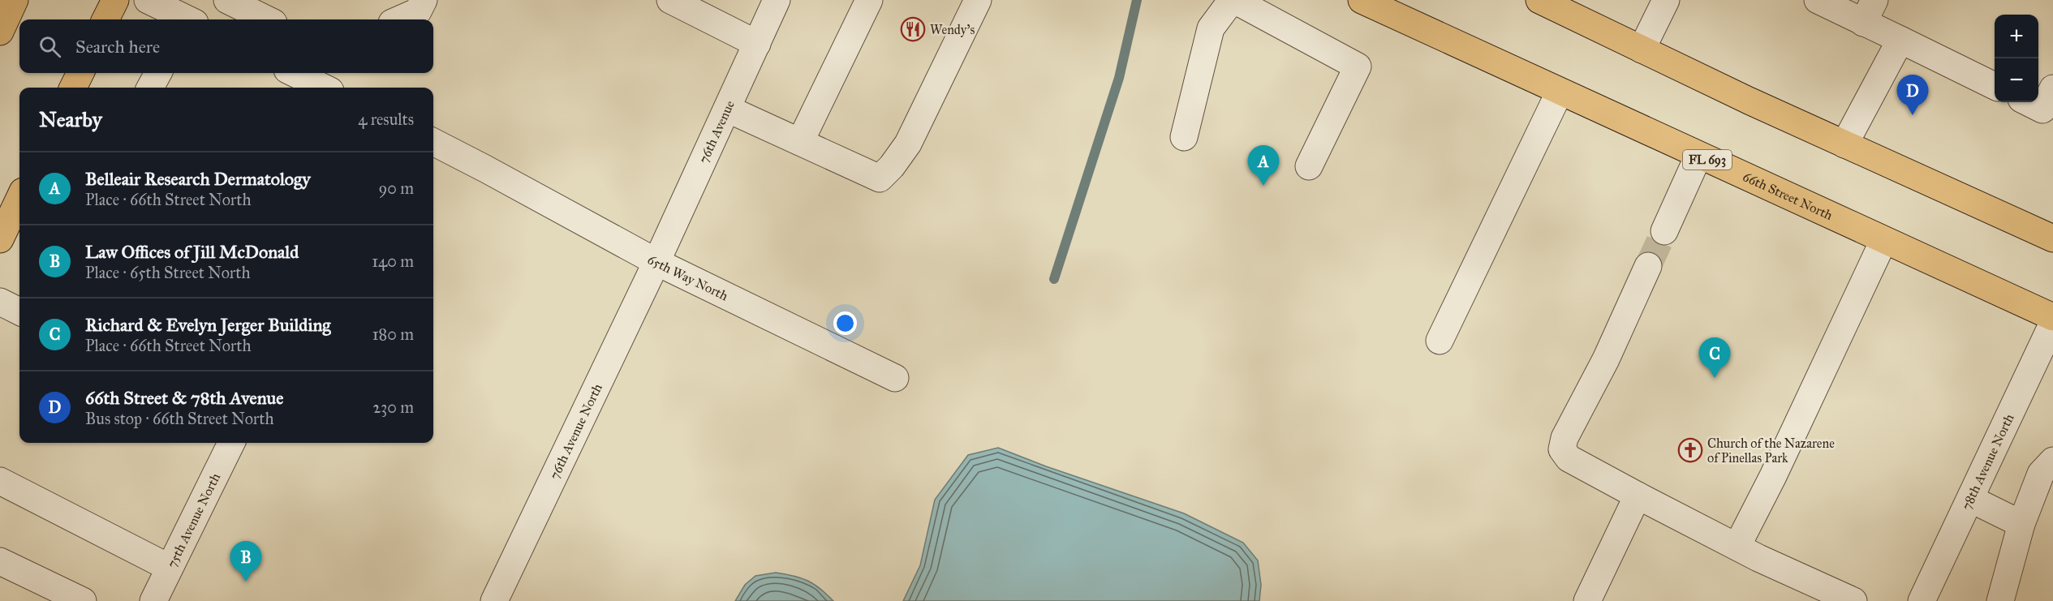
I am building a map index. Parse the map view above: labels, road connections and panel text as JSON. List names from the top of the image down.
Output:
{
  "streets": {
    "main road": ["FL 693", "66th Street North"],
    "street": [
      "76th Avenue",
      "65th Way North",
      "76th Avenue North",
      "78th Avenue North",
      "75th Avenue North"
    ]
  },
  "crossings": [
    ["76th Avenue", "65th Way North"],
    ["76th Avenue", "76th Avenue North"],
    ["65th Way North", "76th Avenue North"]
  ],
  "places": {
    "restaurant": ["Wendy's"],
    "church": ["Church of the Nazarene of Pinellas Park"]
  },
  "page": {
    "map_buttons": ["+", "−"],
    "search": "Search here",
    "pins": [
      "D",
      "A",
      "C",
      "B"
    ],
    "heading": ["Nearby", "4 results"],
    "list": [
      {
        "mark": "A",
        "name": "Belleair Research Dermatology",
        "note": "Place · 66th Street North",
        "value": "90 m"
      },
      {
        "mark": "B",
        "name": "Law Offices of Jill McDonald",
        "note": "Place · 65th Street North",
        "value": "140 m"
      },
      {
        "mark": "C",
        "name": "Richard & Evelyn Jerger Building",
        "note": "Place · 66th Street North",
        "value": "180 m"
      },
      {
        "mark": "D",
        "name": "66th Street & 78th Avenue",
        "note": "Bus stop · 66th Street North",
        "value": "230 m"
      }
    ]
  }
}
